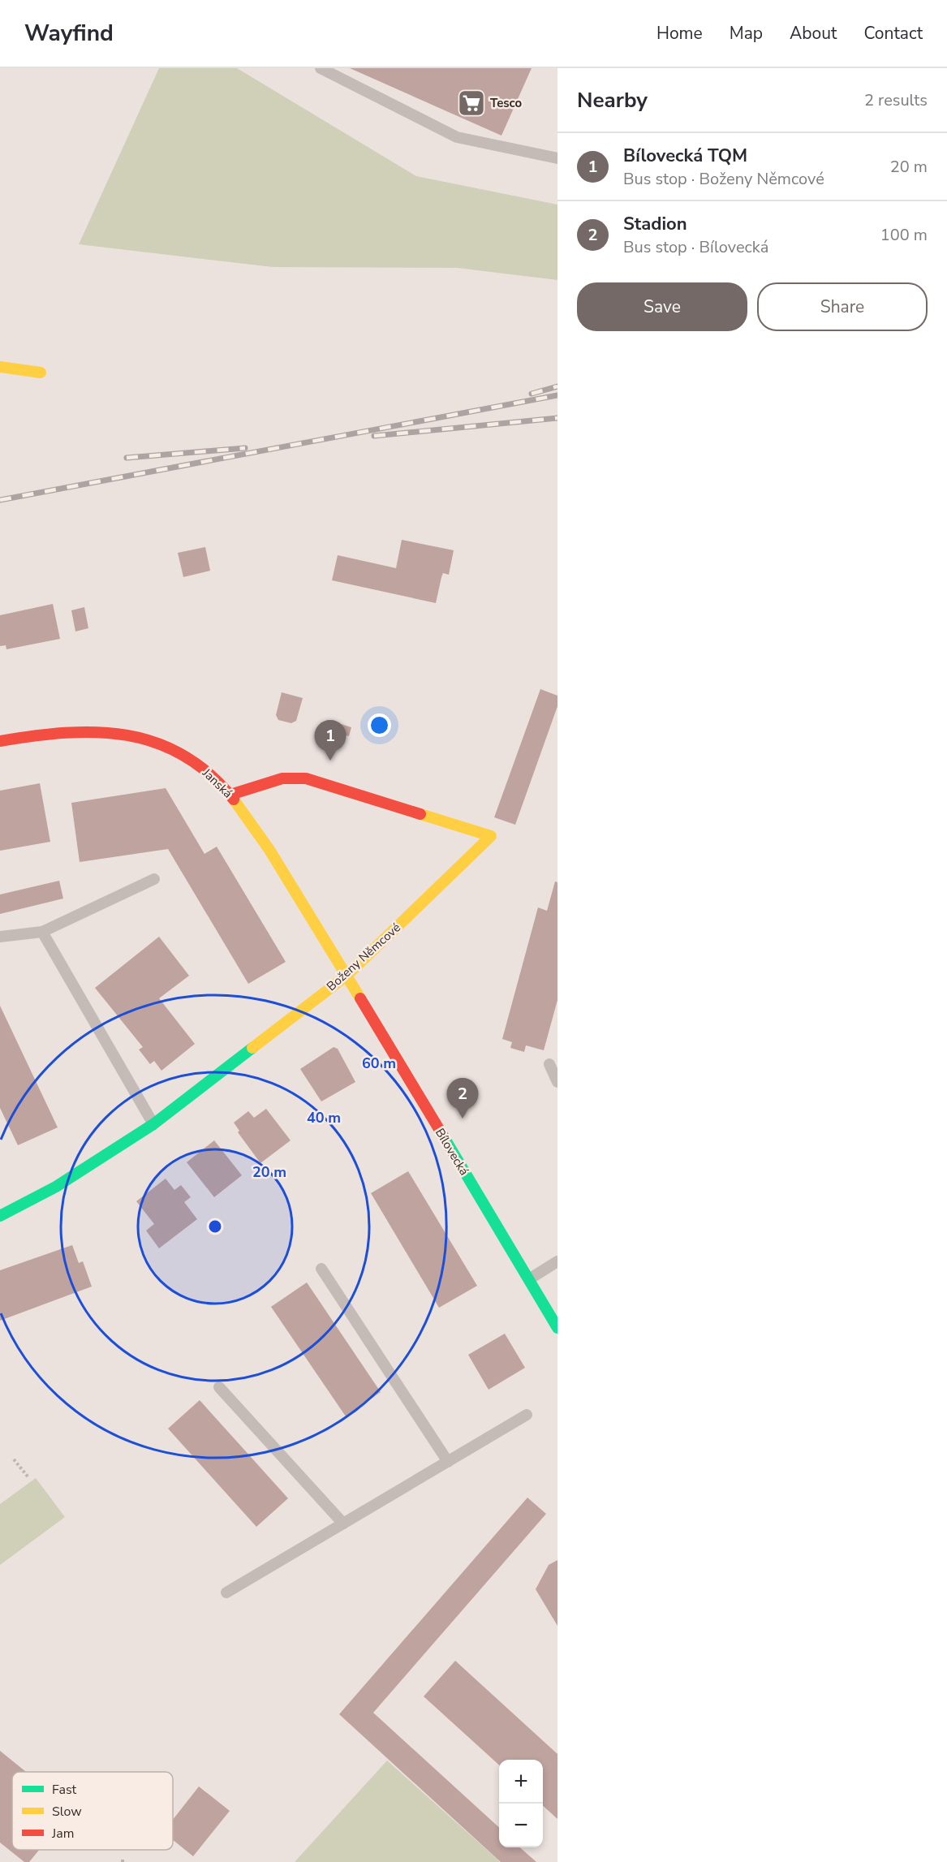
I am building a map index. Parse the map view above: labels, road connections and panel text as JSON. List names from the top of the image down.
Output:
{
  "streets": {
    "street": ["Janská", "Boženy Němcové", "Bílovecká"]
  },
  "crossings": [
    ["Janská", "Boženy Němcové"],
    ["Janská", "Bílovecká"],
    ["Boženy Němcové", "Bílovecká"]
  ],
  "places": {
    "supermarket": ["Tesco"]
  },
  "legend": ["Fast", "Slow", "Jam"],
  "page": {
    "header": "Wayfind",
    "nav": [
      "Home",
      "Map",
      "About",
      "Contact"
    ],
    "heading": ["Nearby", "2 results"],
    "list": [
      {
        "mark": "1",
        "name": "Bílovecká TQM",
        "note": "Bus stop · Boženy Němcové",
        "value": "20 m"
      },
      {
        "mark": "2",
        "name": "Stadion",
        "note": "Bus stop · Bílovecká",
        "value": "100 m"
      }
    ],
    "buttons": ["Save", "Share"],
    "pins": ["1", "2"],
    "map_buttons": ["+", "−"]
  },
  "rings": ["60 m", "40 m", "20 m"]
}
